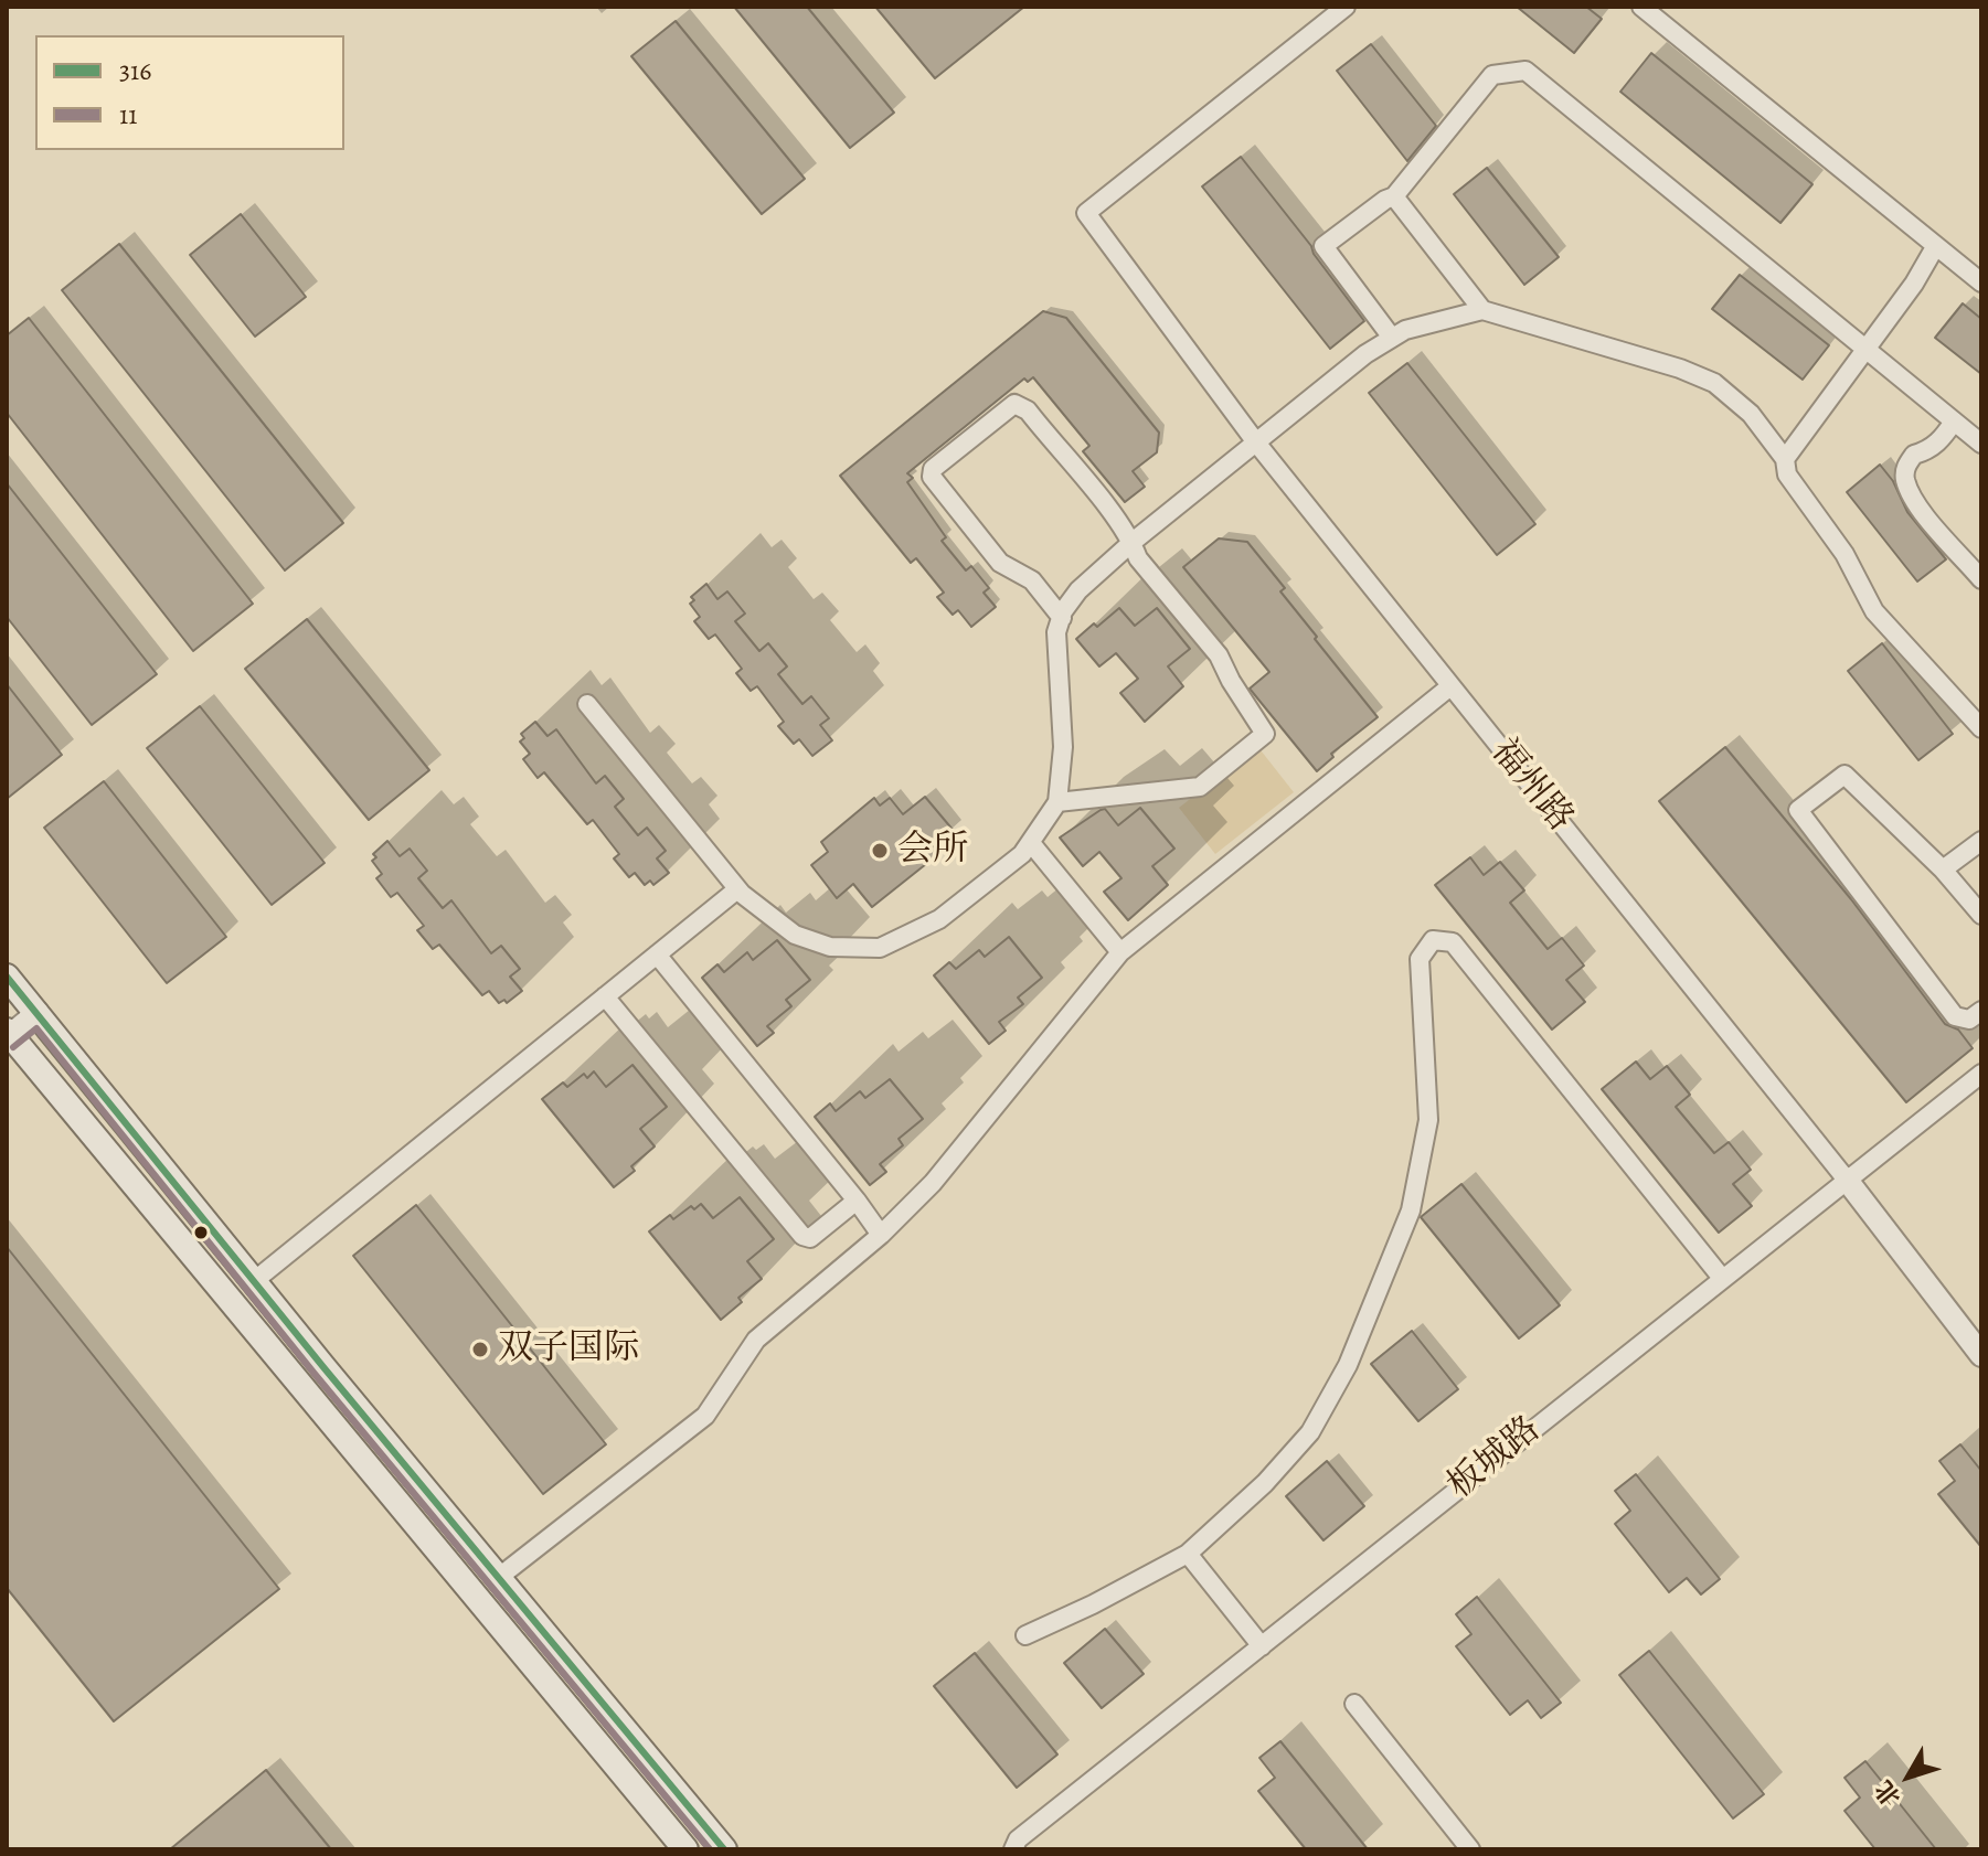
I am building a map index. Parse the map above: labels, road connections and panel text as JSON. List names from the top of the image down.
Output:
{
  "streets": {
    "street": ["福州路", "板城路"]
  },
  "crossings": [
    ["福州路", "板城路"]
  ],
  "places": ["会所", "双子国际"],
  "lines": ["transit line 316", "transit line 11"],
  "legend": ["316", "11"],
  "north": "bottom left"
}
